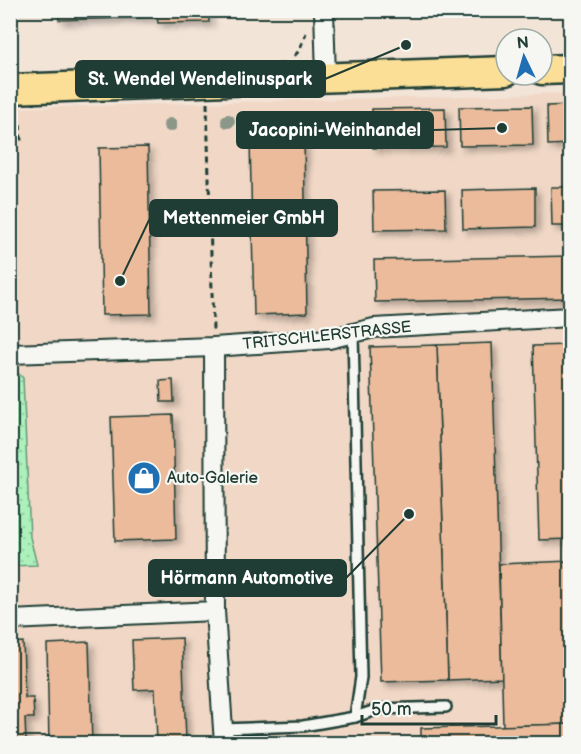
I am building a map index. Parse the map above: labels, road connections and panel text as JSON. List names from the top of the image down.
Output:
{
  "streets": {
    "street": ["TRITSCHLERSTRASSE"]
  },
  "places": {
    "other": [
      "St. Wendel Wendelinuspark",
      "Jacopini-Weinhandel",
      "Mettenmeier GmbH",
      "Hörmann Automotive"
    ],
    "shop": ["Auto-Galerie"]
  },
  "scale_bar": "50 m",
  "north": "top"
}
